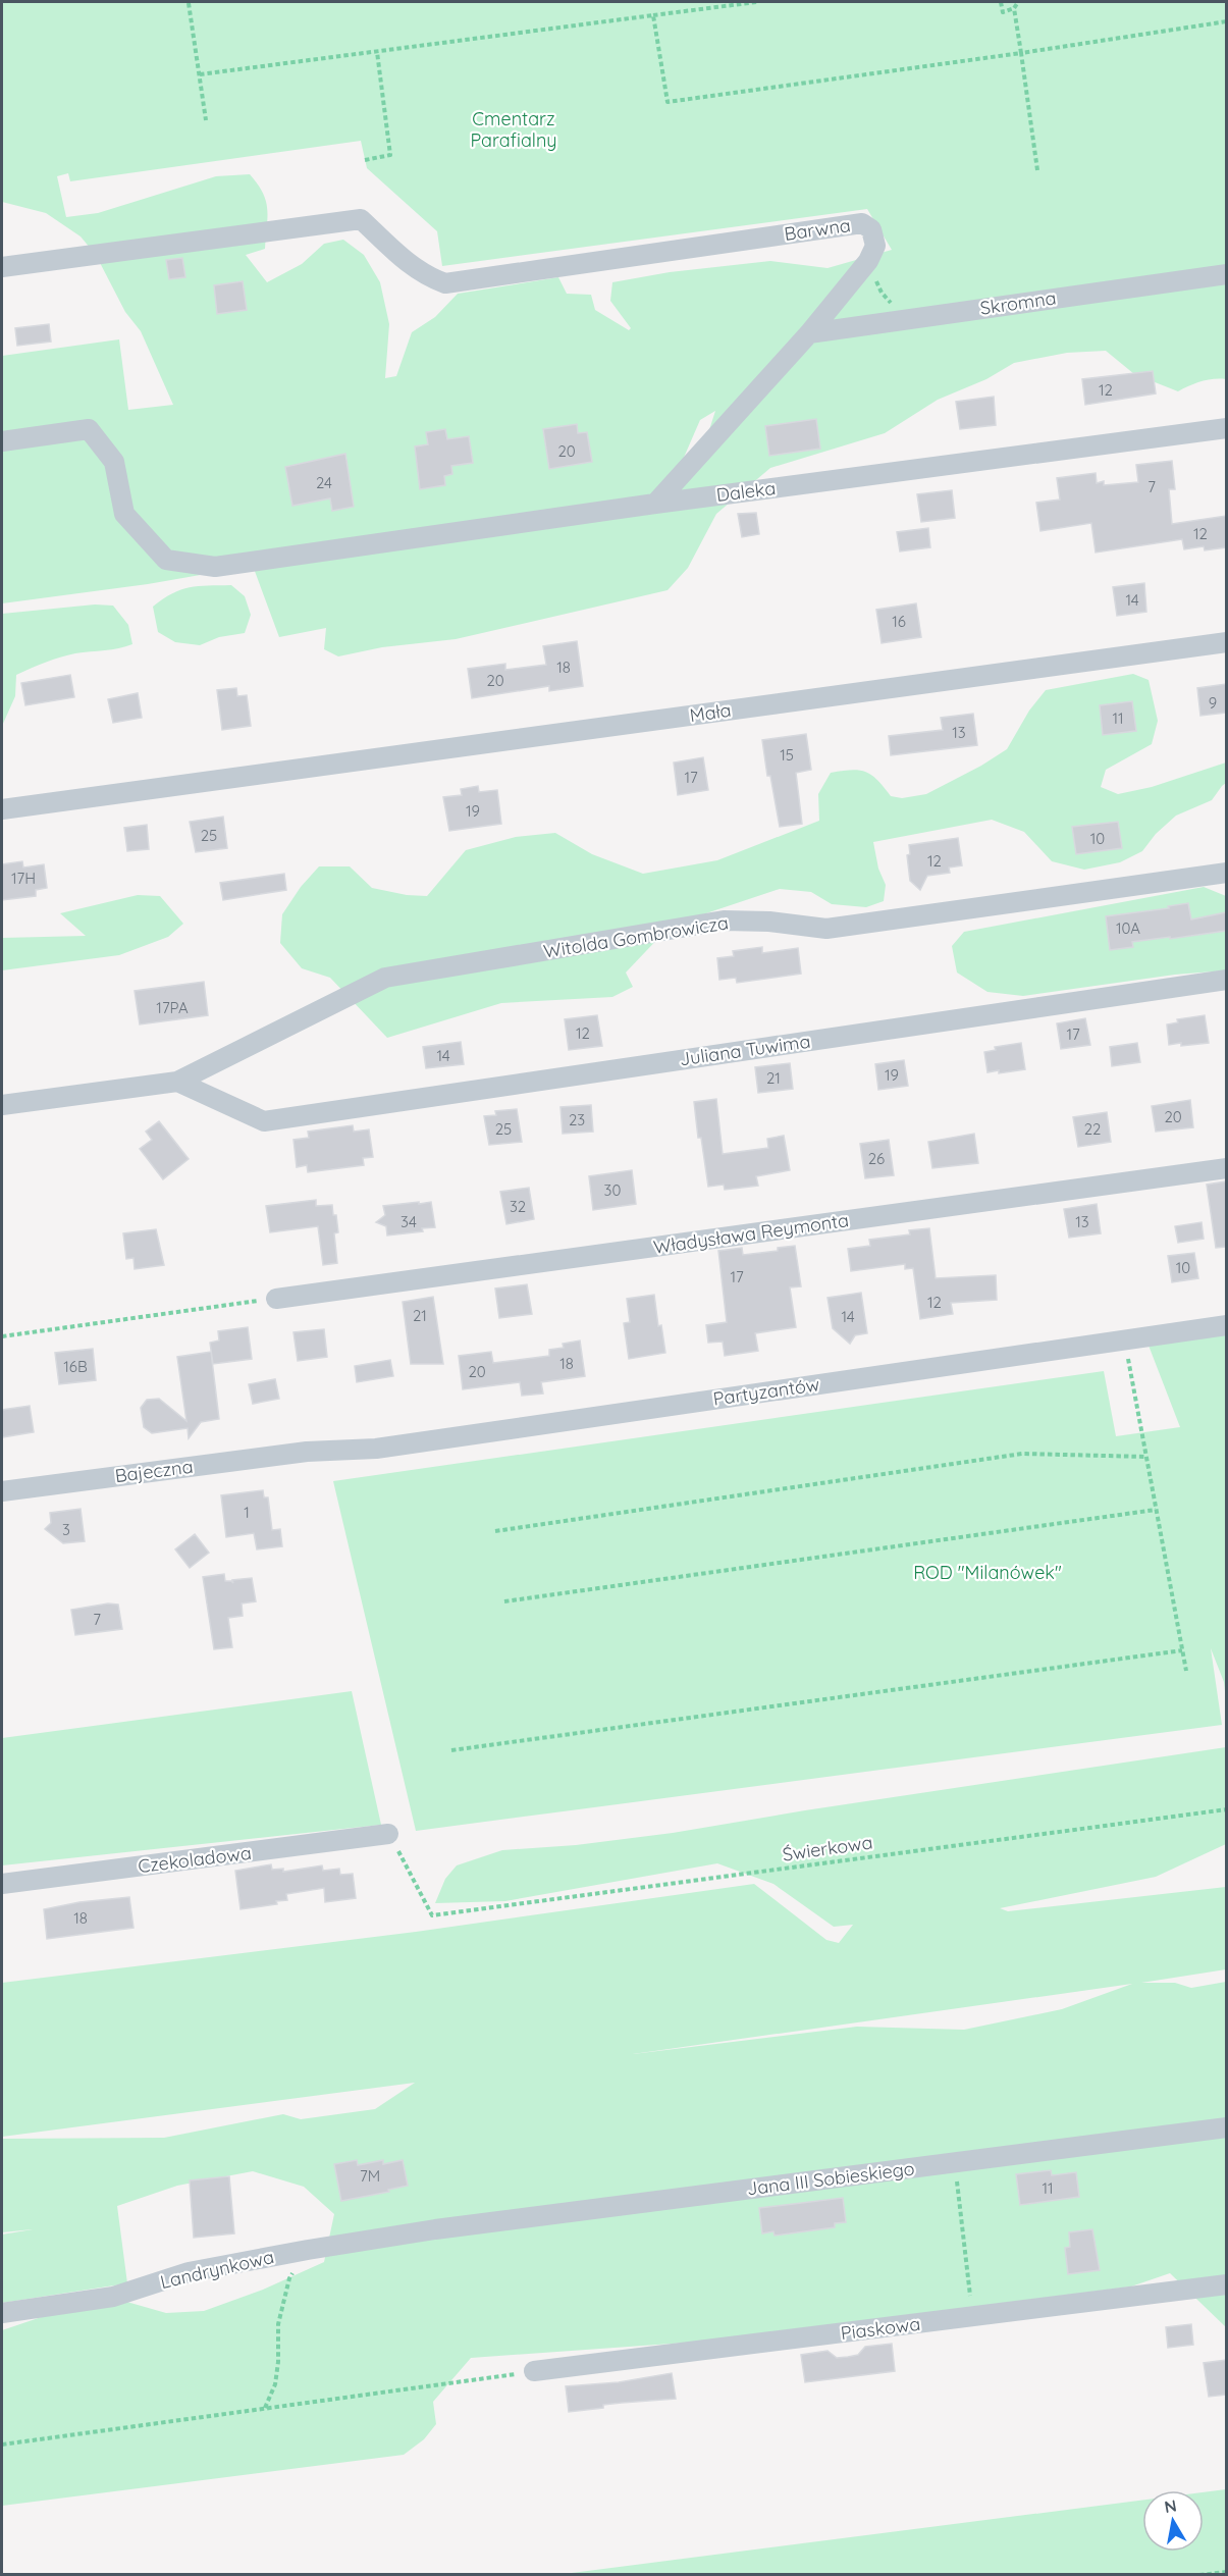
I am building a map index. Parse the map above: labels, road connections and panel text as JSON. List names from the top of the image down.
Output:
{
  "streets": {
    "street": [
      "Barwna",
      "Skromna",
      "Daleka",
      "Mała",
      "Witolda Gombrowicza",
      "Juliana Tuwima",
      "Władysława Reymonta",
      "Partyzantów",
      "Bajeczna",
      "Czekoladowa",
      "Jana III Sobieskiego",
      "Landrynkowa",
      "Piaskowa"
    ],
    "path": ["Świerkowa"]
  },
  "crossings": [
    ["Witolda Gombrowicza", "Juliana Tuwima"],
    ["Partyzantów", "Bajeczna"],
    ["Świerkowa", "Czekoladowa"],
    ["Jana III Sobieskiego", "Landrynkowa"]
  ],
  "parks": ["Cmentarz Parafialny", "ROD \"Milanówek\""],
  "house_numbers": [
    "12",
    "20",
    "24",
    "7",
    "12",
    "14",
    "16",
    "18",
    "20",
    "9",
    "11",
    "13",
    "15",
    "17",
    "19",
    "25",
    "10",
    "12",
    "17H",
    "10A",
    "17PA",
    "12",
    "17",
    "14",
    "19",
    "21",
    "20",
    "23",
    "25",
    "22",
    "26",
    "30",
    "32",
    "34",
    "13",
    "10",
    "17",
    "12",
    "21",
    "14",
    "18",
    "16B",
    "20",
    "1",
    "3",
    "7",
    "18",
    "7M",
    "11"
  ],
  "north": "top"
}
